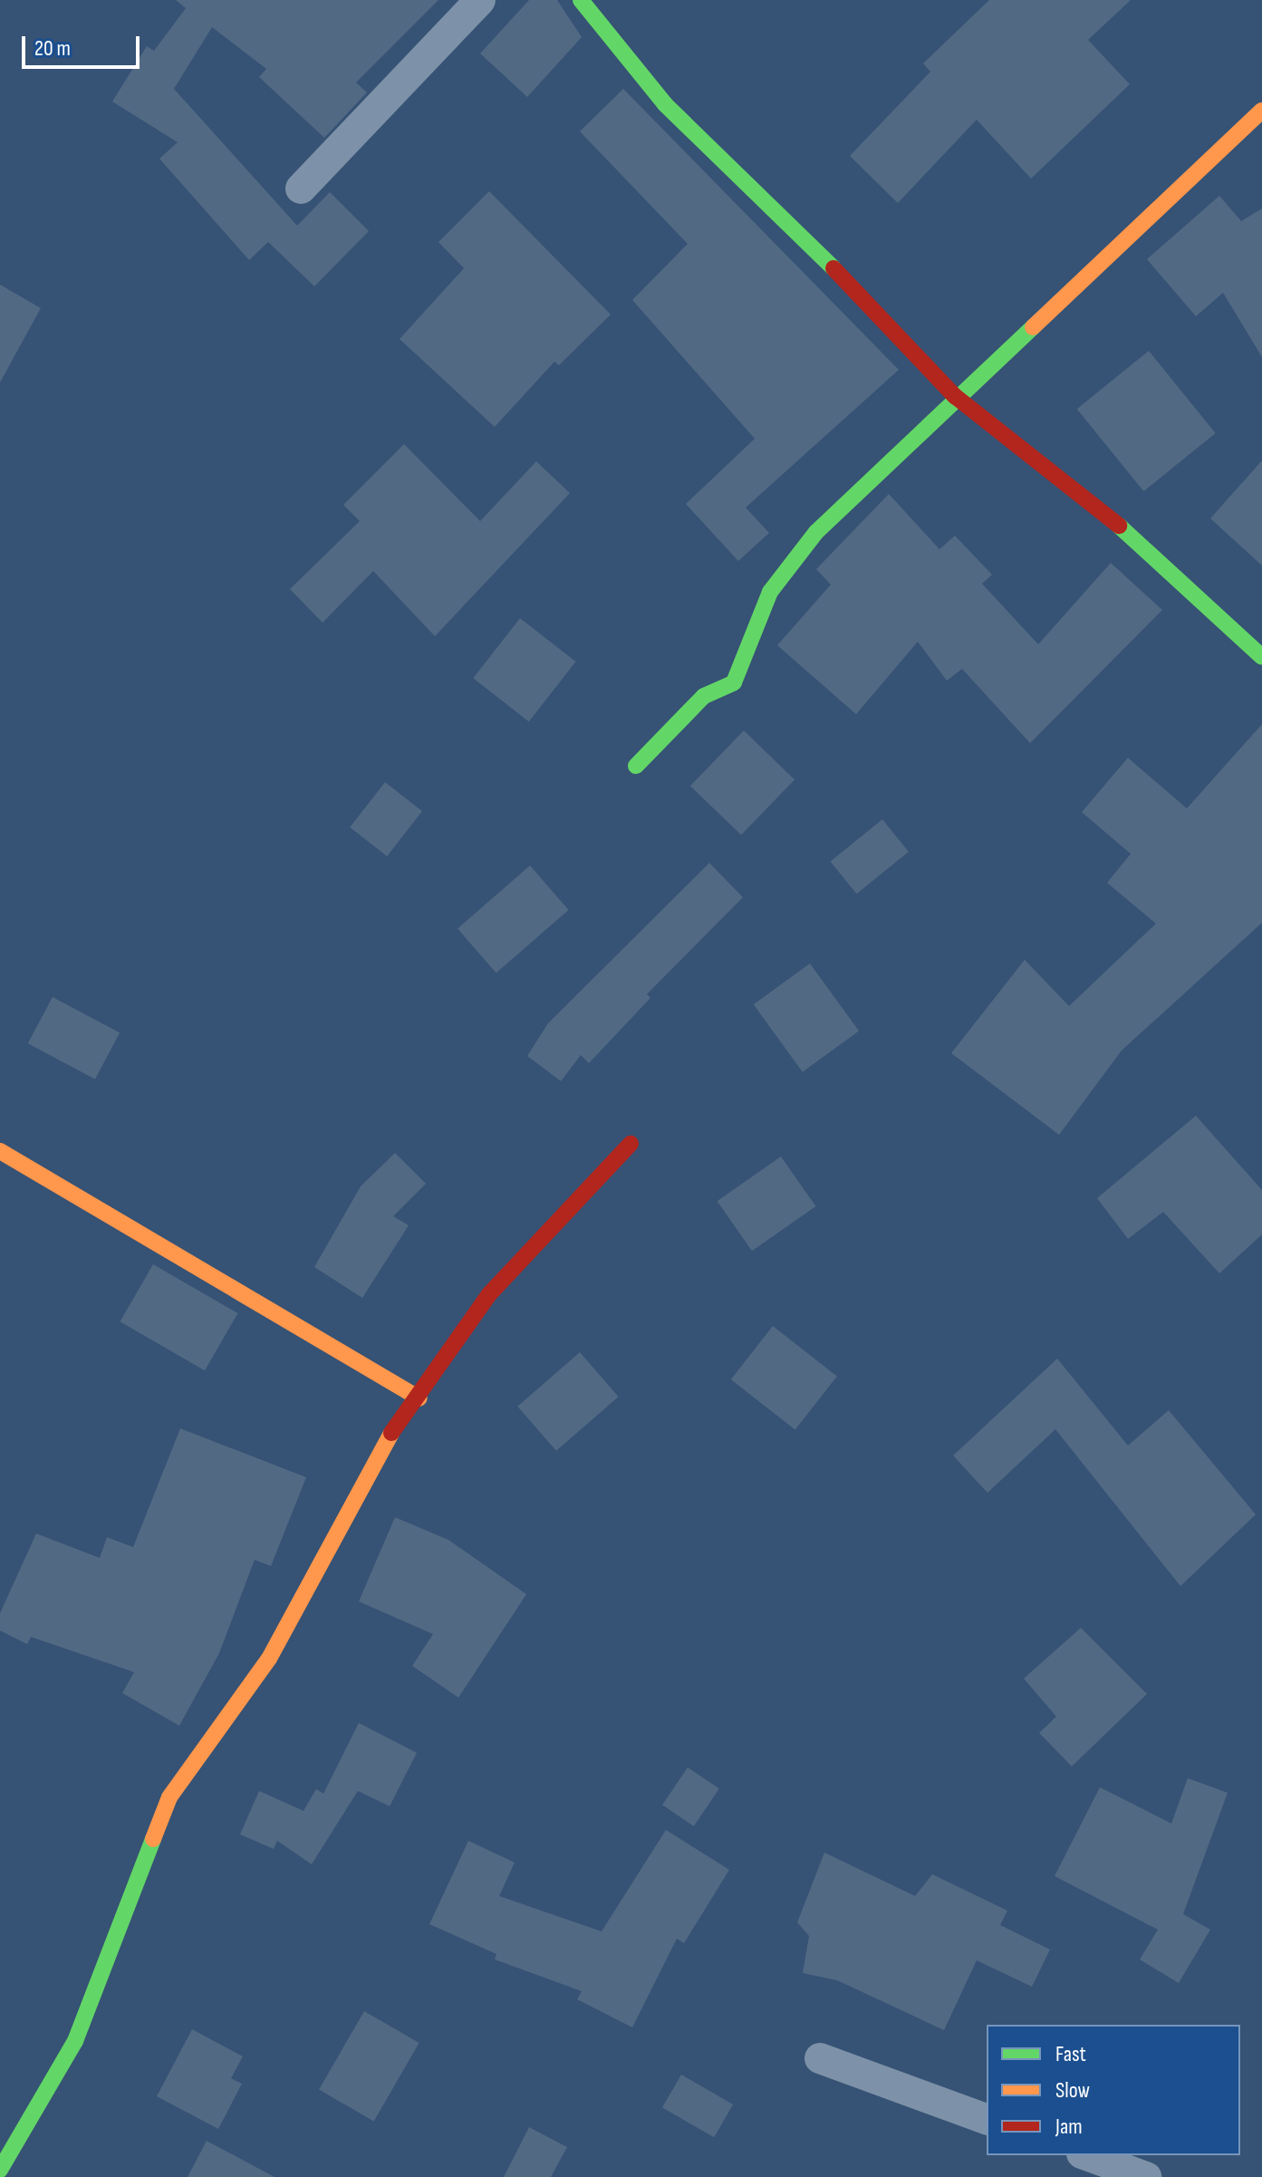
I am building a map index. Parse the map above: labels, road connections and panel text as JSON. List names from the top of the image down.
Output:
{
  "legend": ["Fast", "Slow", "Jam"],
  "scale_bar": "20 m"
}
